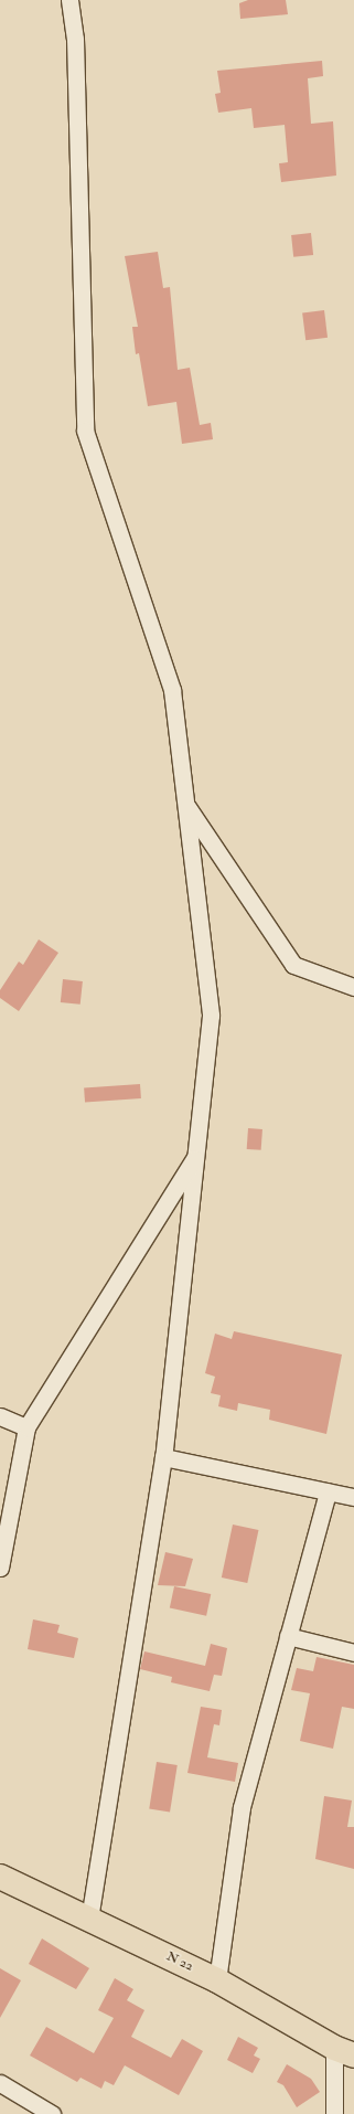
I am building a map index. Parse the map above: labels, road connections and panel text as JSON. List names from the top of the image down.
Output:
{
  "streets": {
    "main road": ["N 22"]
  }
}
